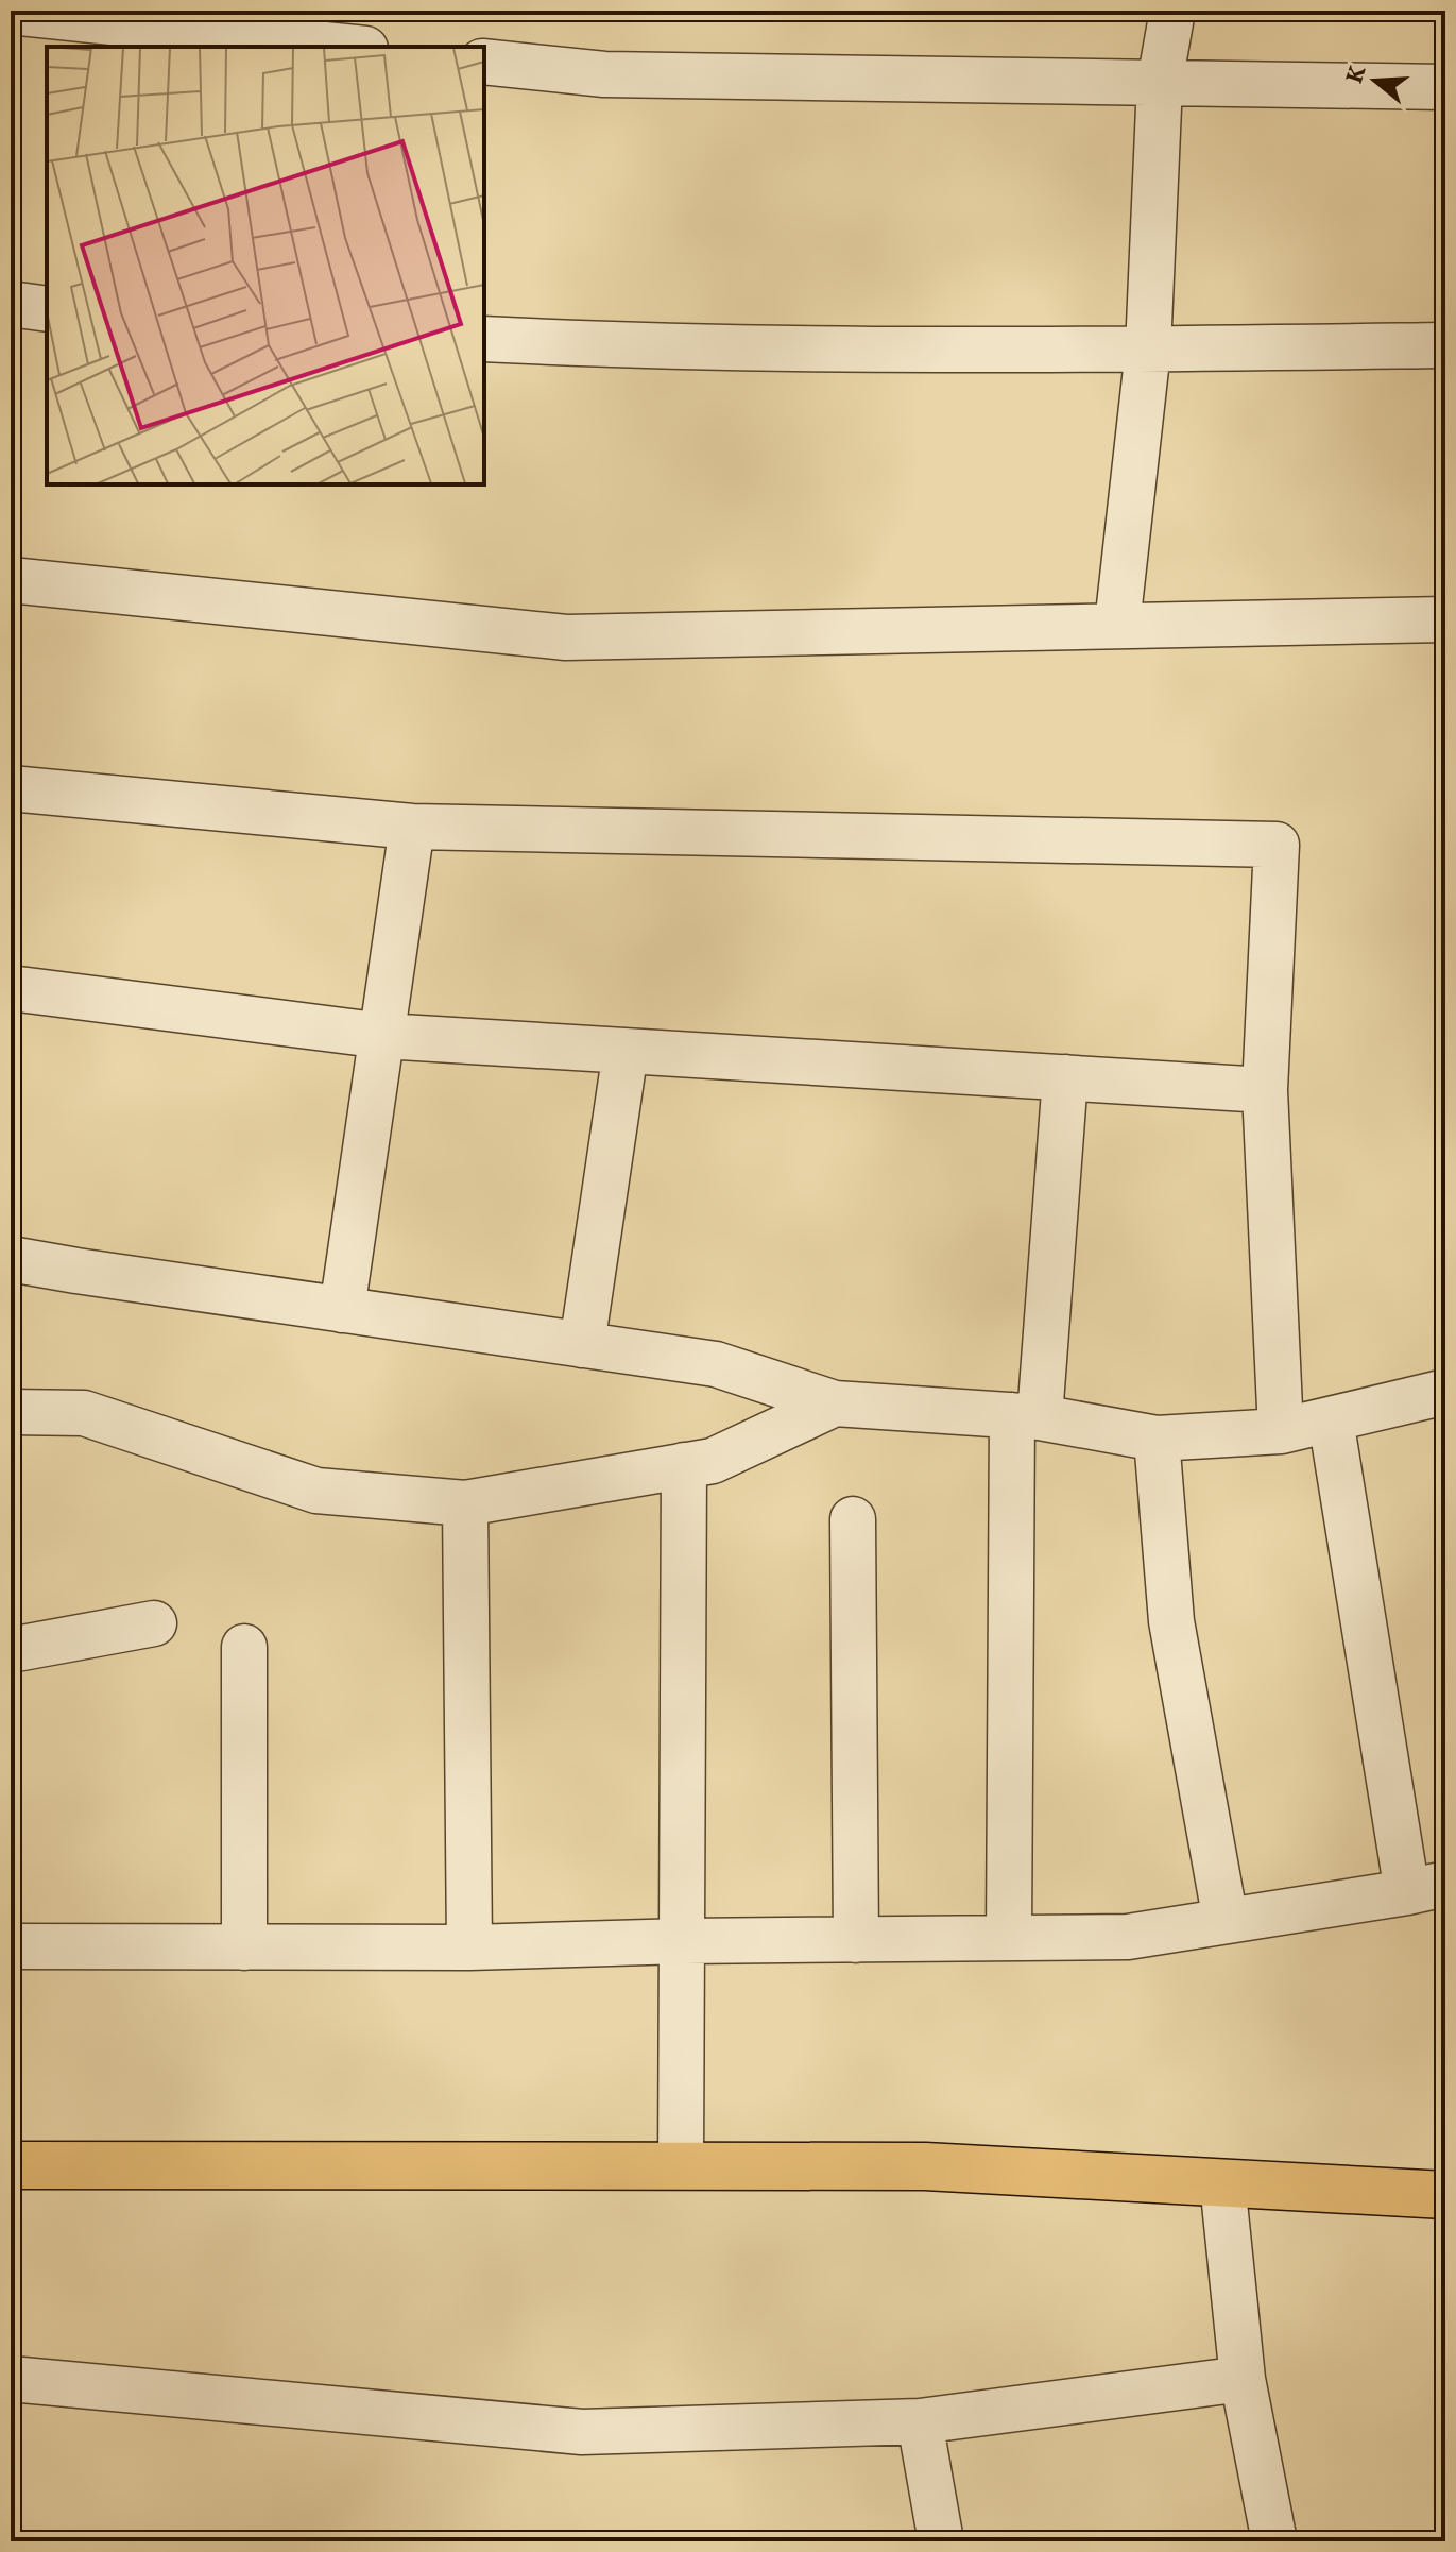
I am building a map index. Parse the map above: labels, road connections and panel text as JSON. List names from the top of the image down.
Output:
{
  "north": "left"
}
